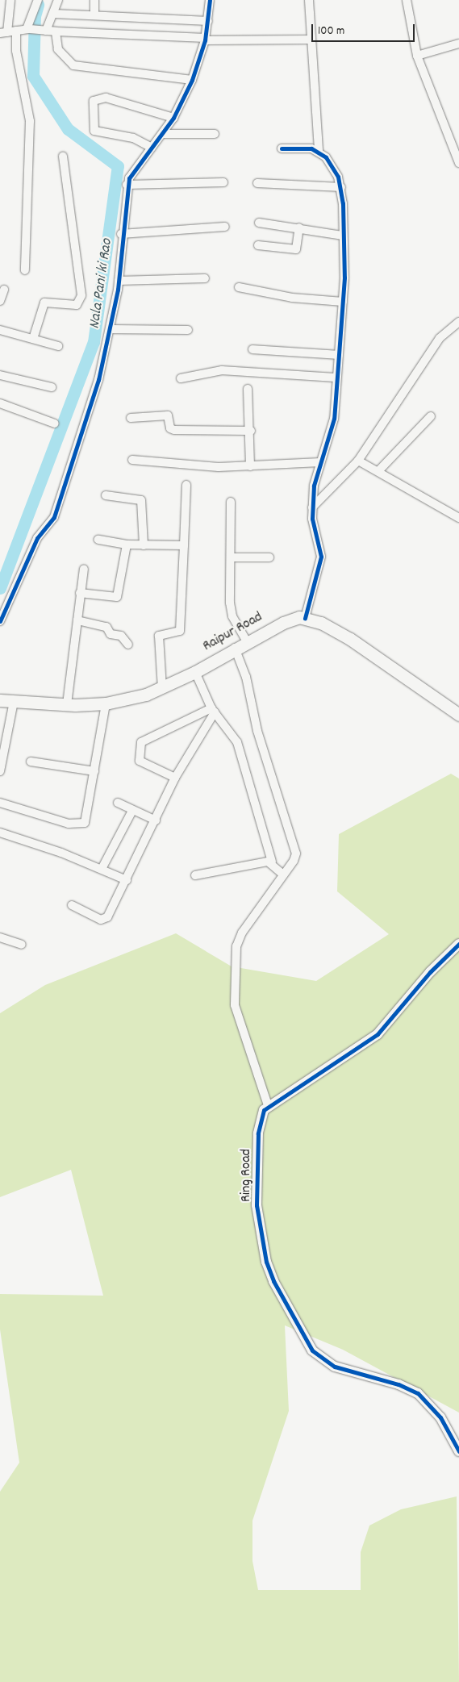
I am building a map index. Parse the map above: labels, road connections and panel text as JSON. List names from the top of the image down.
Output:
{
  "streets": {
    "main road": ["Raipur Road"],
    "street": ["Ring Road"]
  },
  "water": ["Nala Pani ki Rao"],
  "scale_bar": "100 m"
}
